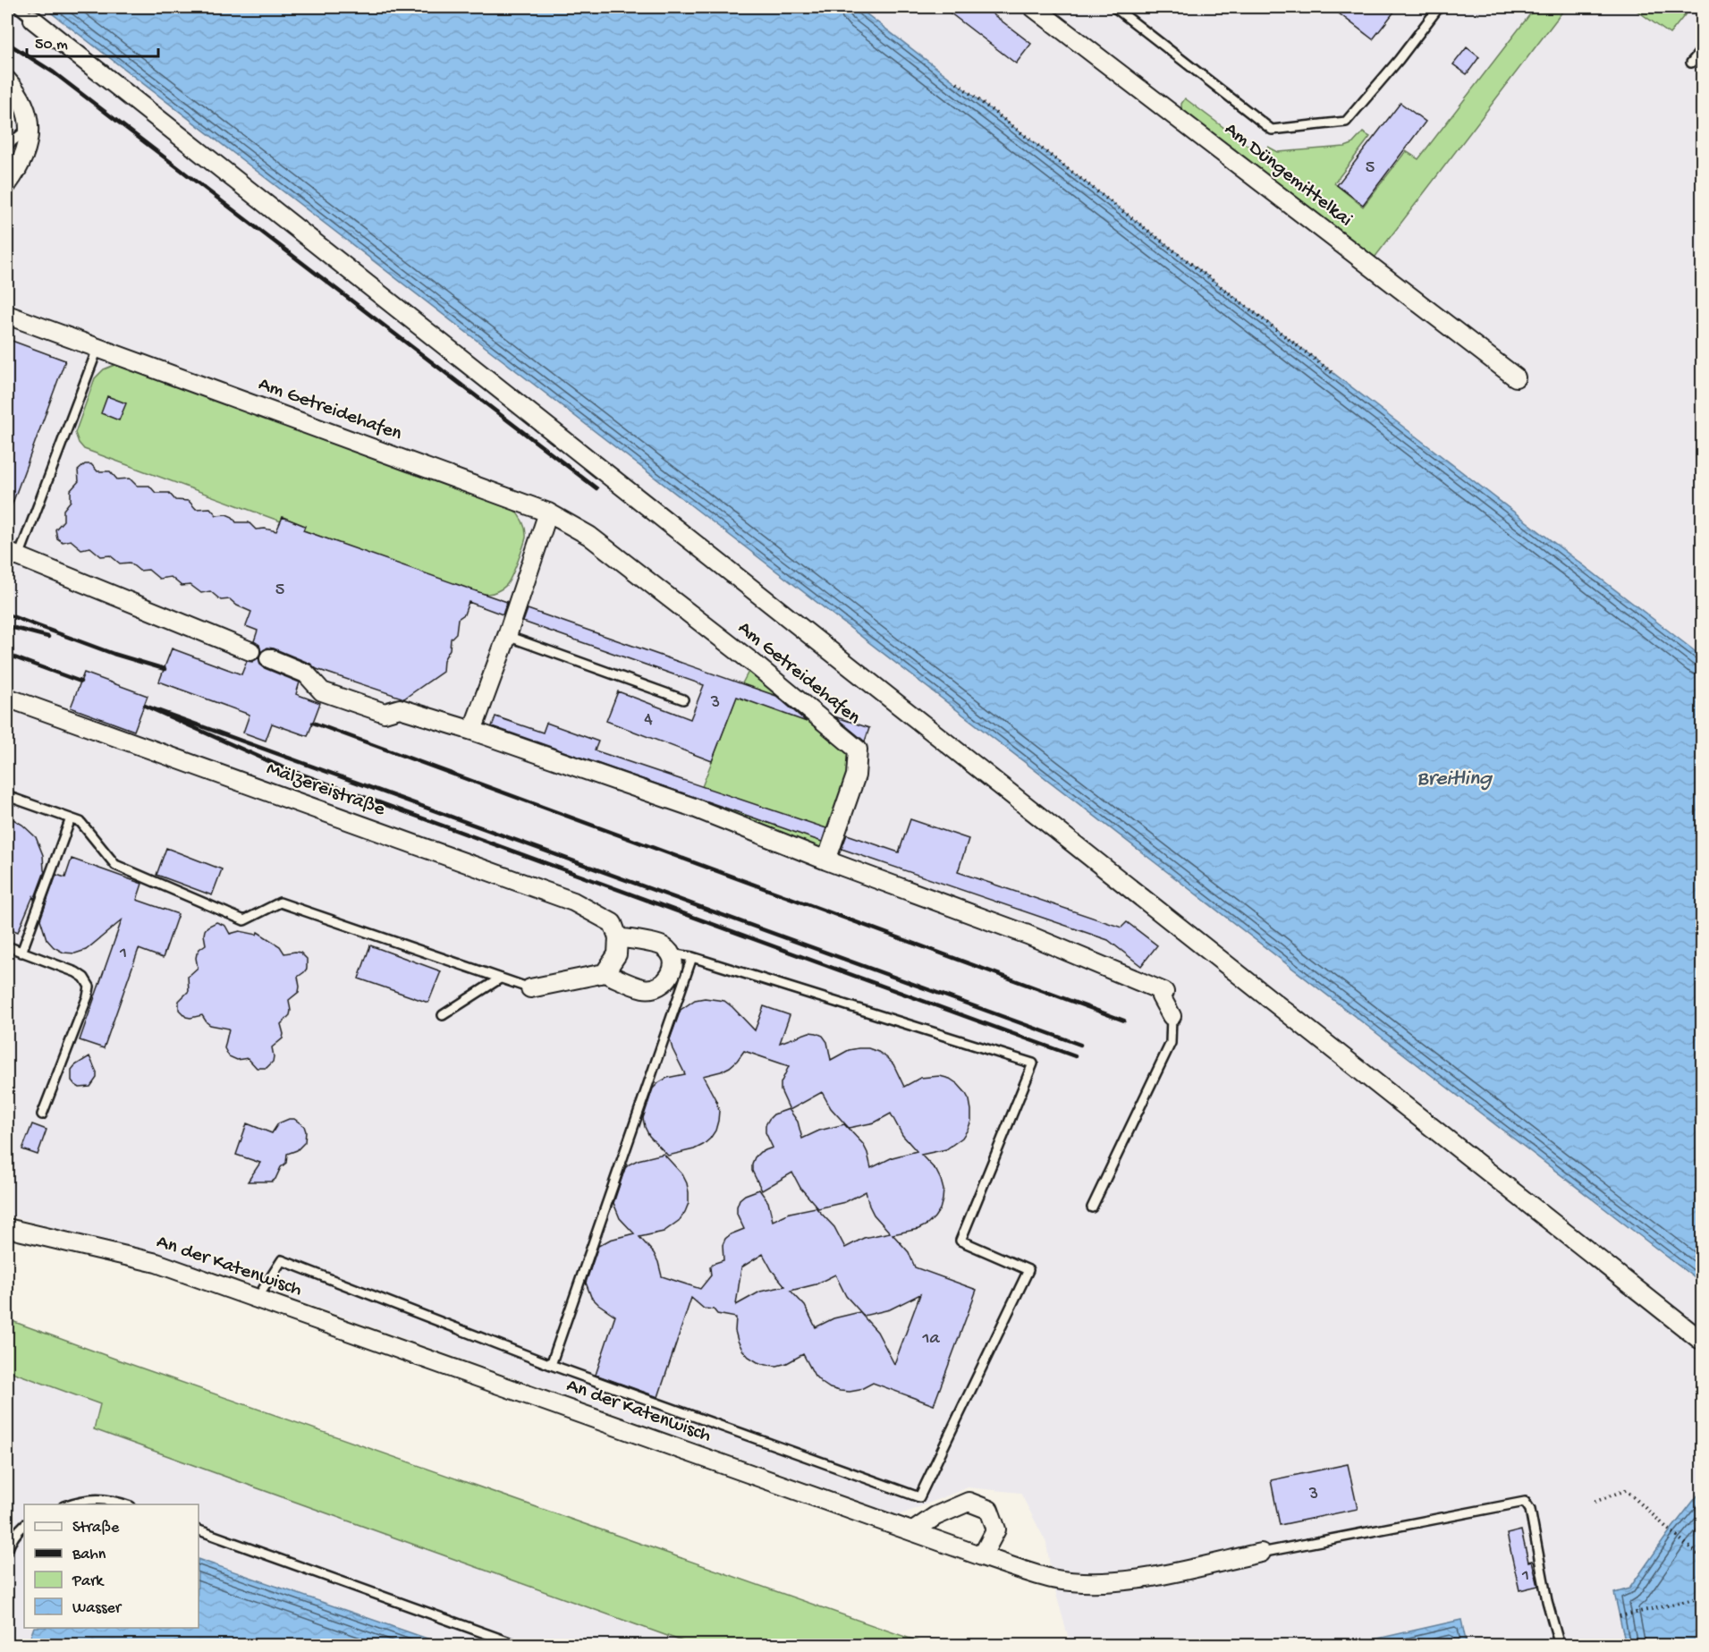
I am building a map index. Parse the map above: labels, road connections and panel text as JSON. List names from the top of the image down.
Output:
{
  "streets": {
    "street": [
      "Am Düngemittelkai",
      "Am Getreidehafen",
      "Mälzereistraße",
      "An der Katenwisch"
    ]
  },
  "water": ["Breitling"],
  "house_numbers": [
    "5",
    "5",
    "3",
    "4",
    "1",
    "1a",
    "3",
    "1"
  ],
  "legend": [
    "Straße",
    "Bahn",
    "Park",
    "Wasser"
  ],
  "scale_bar": "50 m"
}
